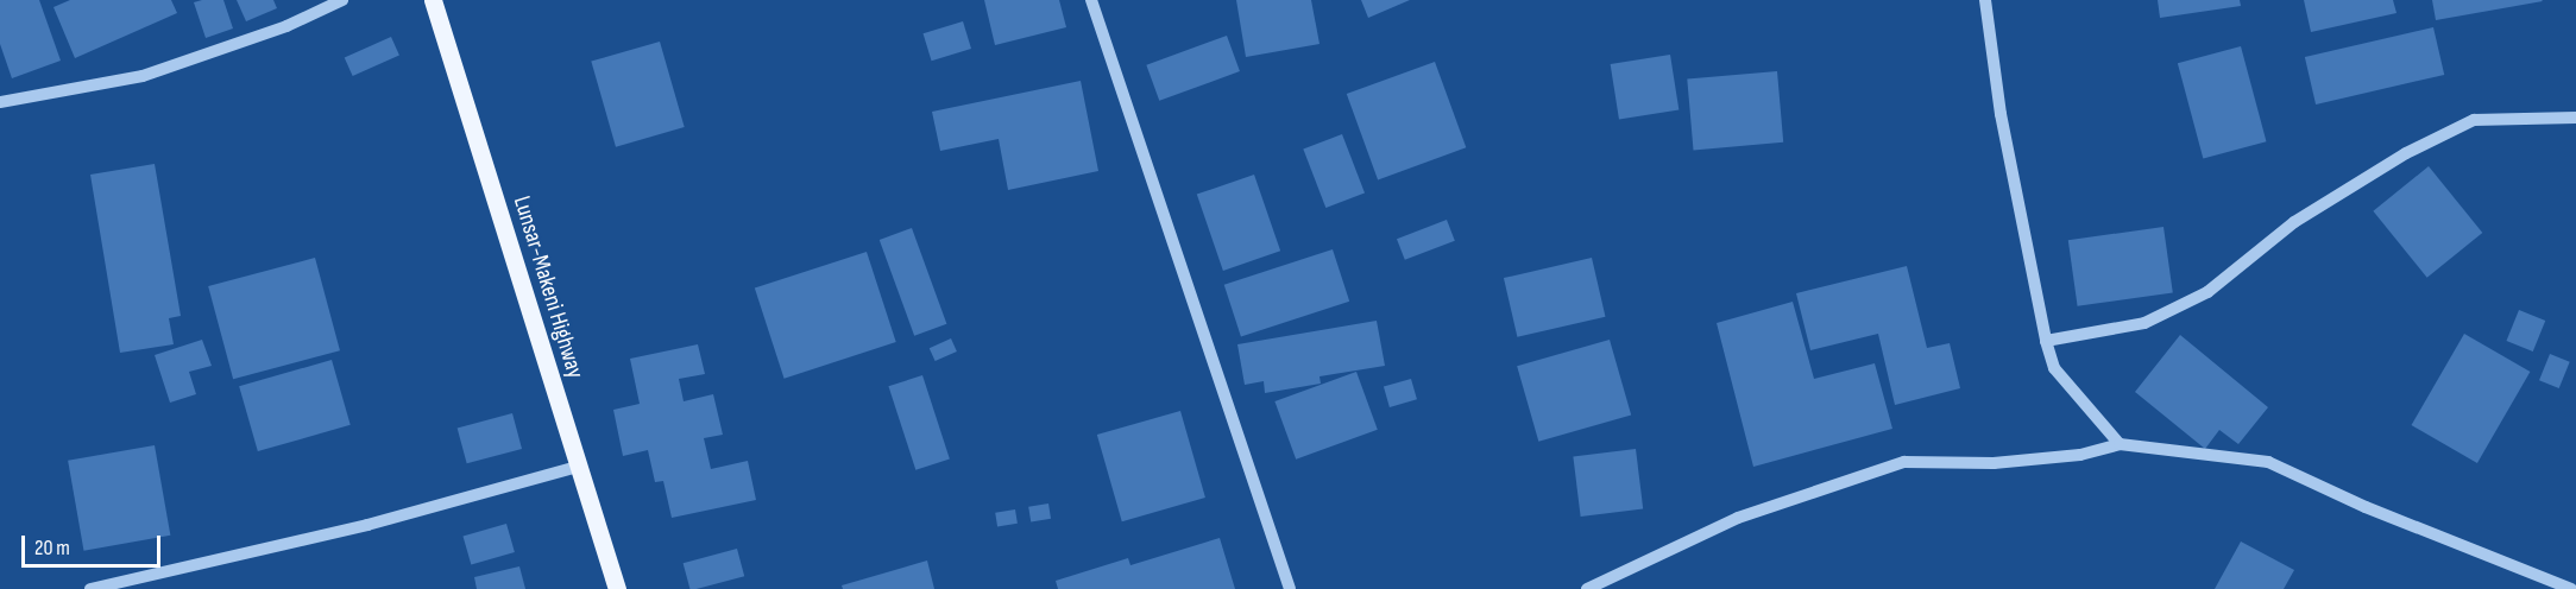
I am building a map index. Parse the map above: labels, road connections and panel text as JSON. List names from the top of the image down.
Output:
{
  "streets": {
    "main road": ["Lunsar-Makeni Highway"]
  },
  "scale_bar": "20 m"
}
